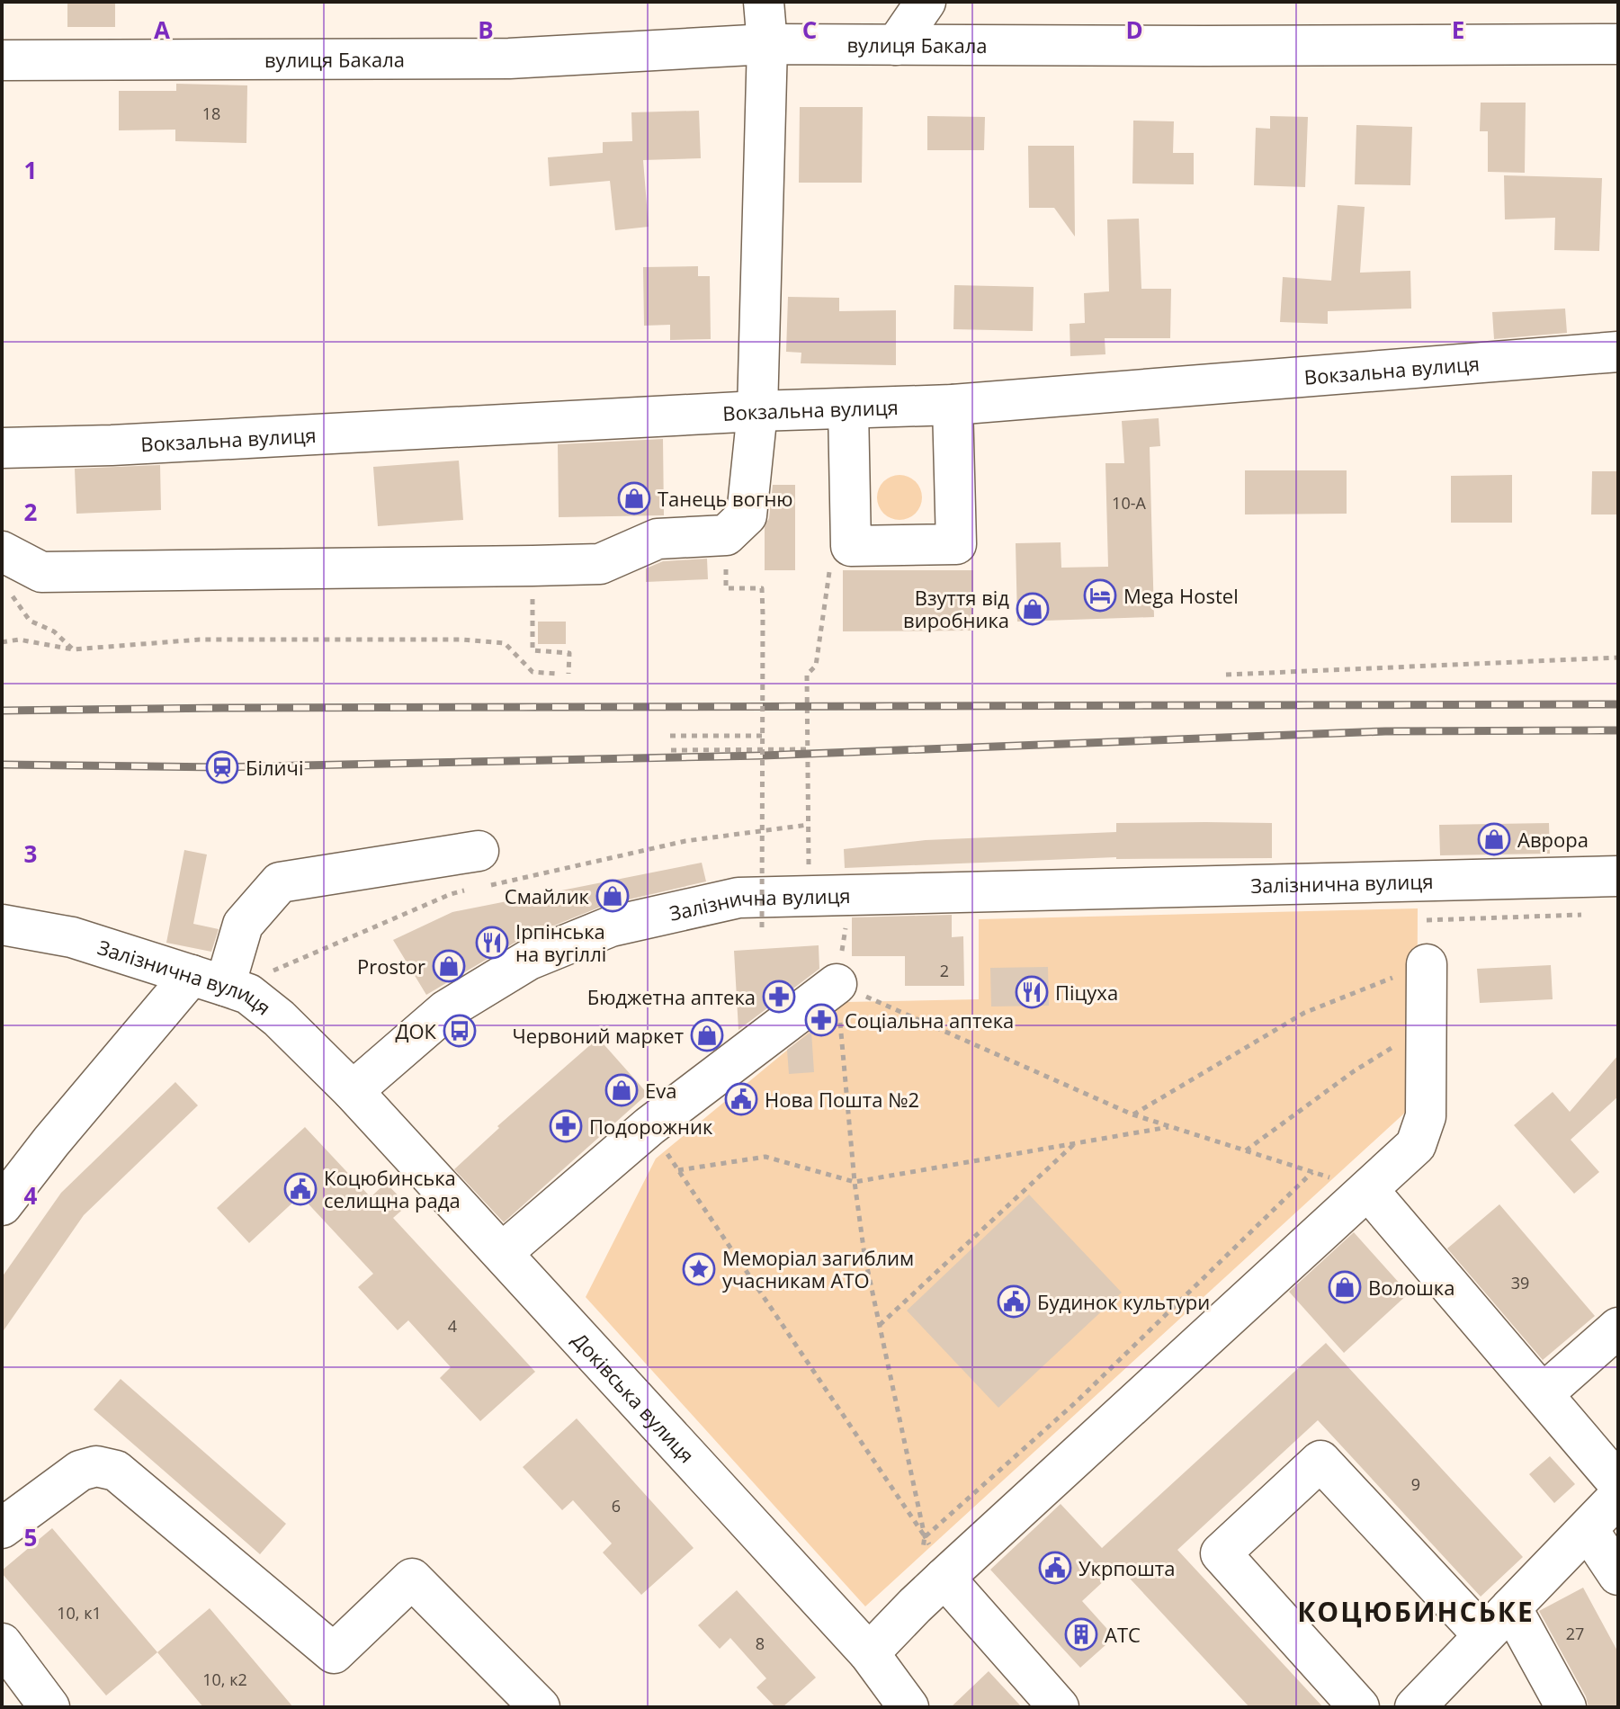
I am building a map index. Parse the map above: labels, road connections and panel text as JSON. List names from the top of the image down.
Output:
{
  "streets": {
    "street": [
      "вулиця Бакала",
      "Вокзальна вулиця",
      "Залізнична вулиця",
      "Доківська вулиця"
    ]
  },
  "crossings": [
    ["Залізнична вулиця", "Доківська вулиця"]
  ],
  "districts": ["КОЦЮБИНСЬКЕ"],
  "places": {
    "shop": [
      "Танець вогню",
      "Взуття від виробника",
      "Аврора",
      "Смайлик",
      "Prostor",
      "Червоний маркет",
      "Eva",
      "Волошка"
    ],
    "hotel": ["Mega Hostel"],
    "station": ["Біличі"],
    "restaurant": ["Ірпінська на вугіллі", "Піцуха"],
    "pharmacy": ["Бюджетна аптека", "Соціальна аптека", "Подорожник"],
    "bus stop": ["ДОК"],
    "public building": [
      "Нова Пошта №2",
      "Коцюбинська селищна рада",
      "Будинок культури",
      "Укрпошта"
    ],
    "place": ["Меморіал загиблим учасникам АТО"],
    "building": ["АТС"]
  },
  "house_numbers": [
    "18",
    "10-А",
    "2",
    "39",
    "4",
    "9",
    "6",
    "10, к1",
    "27",
    "8",
    "10, к2"
  ],
  "grid": {
    "columns": [
      "A",
      "B",
      "C",
      "D",
      "E"
    ],
    "rows": [
      "1",
      "2",
      "3",
      "4",
      "5"
    ]
  }
}
